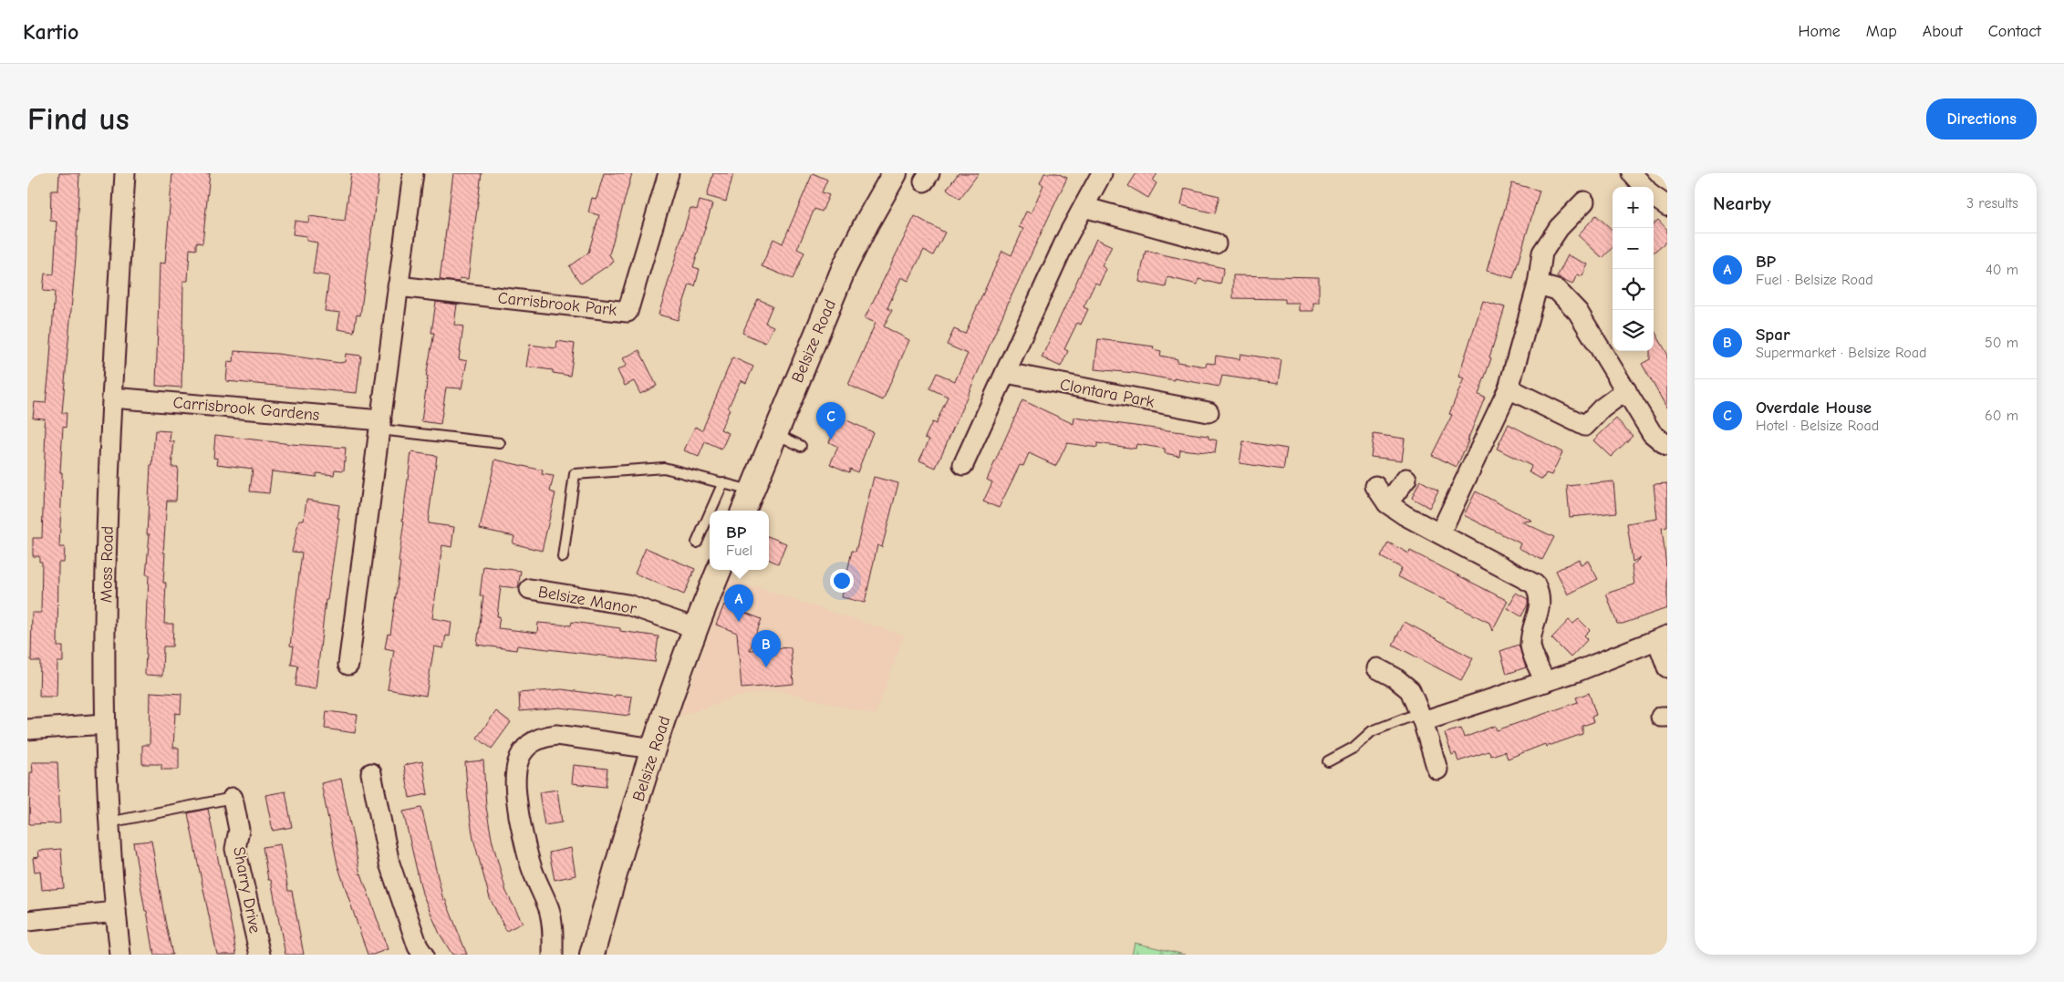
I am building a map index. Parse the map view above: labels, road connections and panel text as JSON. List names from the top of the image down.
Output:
{
  "streets": {
    "street": [
      "Carrisbrook Park",
      "Belsize Road",
      "Clontara Park",
      "Carrisbrook Gardens",
      "Moss Road",
      "Belsize Manor",
      "Sharry Drive"
    ]
  },
  "crossings": [
    ["Belsize Road", "Belsize Manor"],
    ["Carrisbrook Gardens", "Moss Road"]
  ],
  "page": {
    "header": "Kartio",
    "nav": [
      "Home",
      "Map",
      "About",
      "Contact"
    ],
    "buttons": "Directions",
    "title": "Find us",
    "heading": ["Nearby", "3 results"],
    "map_buttons": ["+", "−"],
    "list": [
      {
        "mark": "A",
        "name": "BP",
        "note": "Fuel · Belsize Road",
        "value": "40 m"
      },
      {
        "mark": "B",
        "name": "Spar",
        "note": "Supermarket · Belsize Road",
        "value": "50 m"
      },
      {
        "mark": "C",
        "name": "Overdale House",
        "note": "Hotel · Belsize Road",
        "value": "60 m"
      }
    ],
    "pins": ["C", "A", "B"],
    "popup": ["BP", "Fuel"]
  }
}
